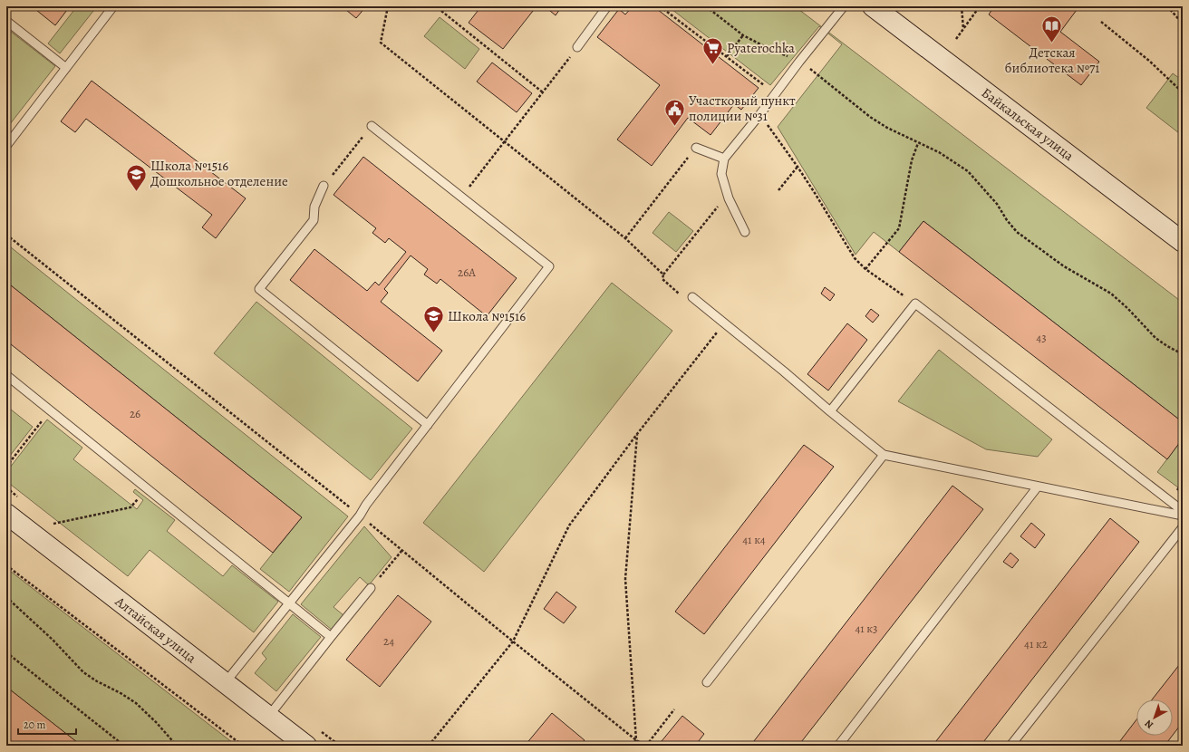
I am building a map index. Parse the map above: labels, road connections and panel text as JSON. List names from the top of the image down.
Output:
{
  "streets": {
    "street": ["Байкальская улица", "Алтайская улица"]
  },
  "places": {
    "library": ["Детская библиотека №71"],
    "supermarket": ["Pyaterochka"],
    "public building": ["Участковый пункт полиции №31"],
    "school or university": ["Школа №1516 Дошкольное отделение", "Школа №1516"]
  },
  "house_numbers": [
    "26А",
    "43",
    "26",
    "41 к4",
    "41 к3",
    "24",
    "41 к2"
  ],
  "scale_bar": "20 m",
  "north": "bottom left"
}
